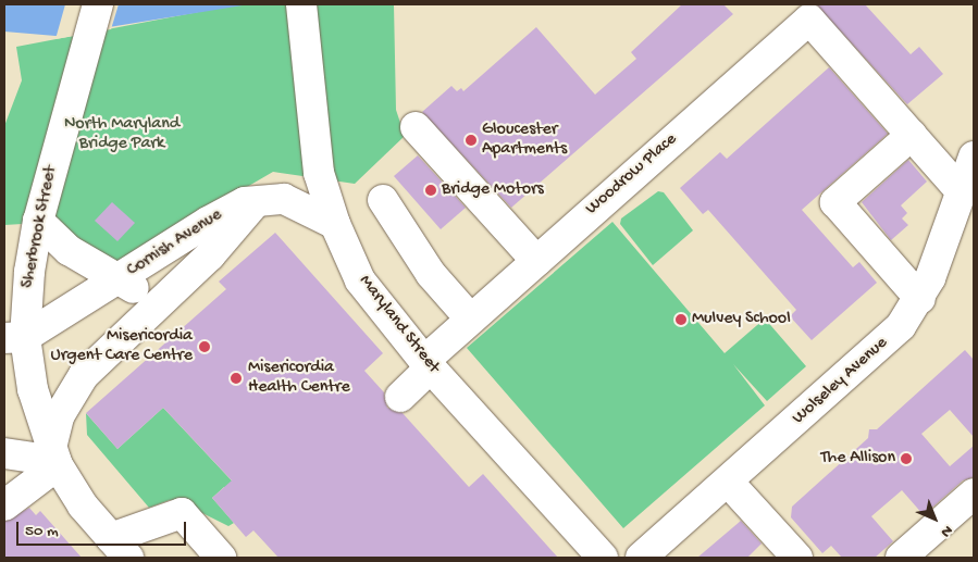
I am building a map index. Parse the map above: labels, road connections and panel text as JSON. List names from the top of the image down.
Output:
{
  "streets": {
    "main road": [
      "Woodrow Place",
      "Sherbrook Street",
      "Cornish Avenue",
      "Maryland Street",
      "Wolseley Avenue"
    ]
  },
  "crossings": [
    ["Woodrow Place", "Maryland Street"],
    ["Sherbrook Street", "Cornish Avenue"],
    ["Cornish Avenue", "Maryland Street"]
  ],
  "parks": ["North Maryland Bridge Park"],
  "places": [
    "Gloucester Apartments",
    "Bridge Motors",
    "Mulvey School",
    "Misericordia Urgent Care Centre",
    "Misericordia Health Centre",
    "The Allison"
  ],
  "scale_bar": "50 m",
  "north": "bottom right"
}
